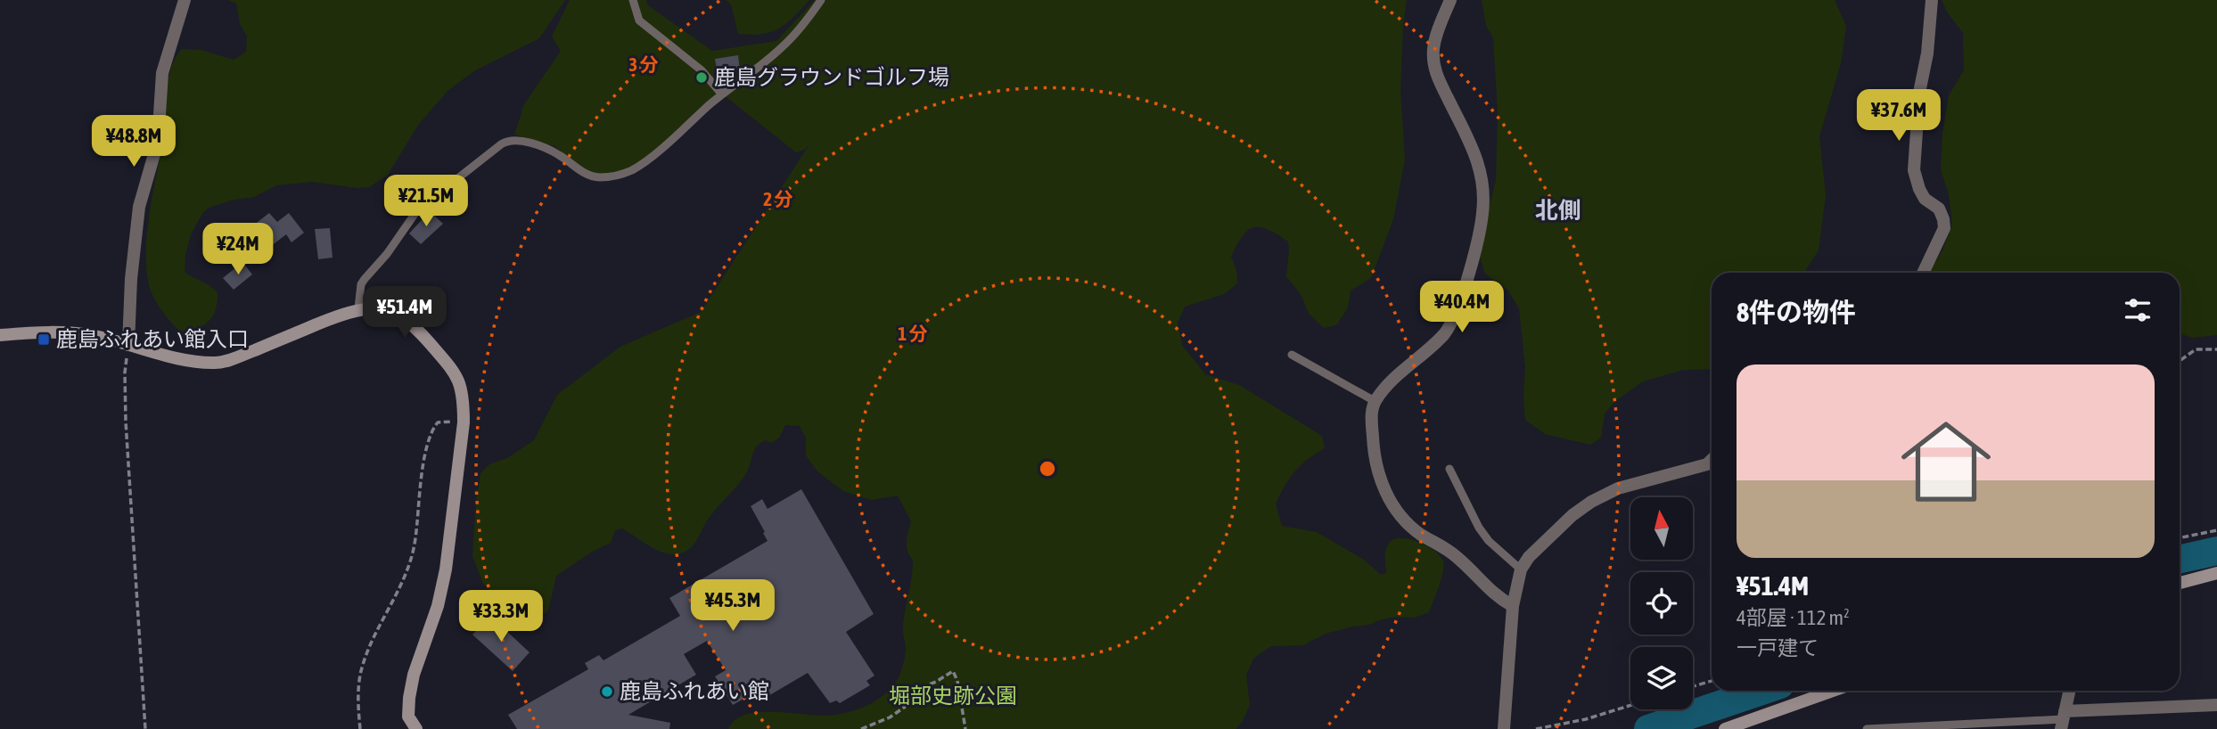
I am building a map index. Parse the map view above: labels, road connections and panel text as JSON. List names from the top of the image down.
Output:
{
  "districts": ["北側"],
  "parks": ["堀部史跡公園"],
  "places": {
    "other": ["鹿島グラウンドゴルフ場", "鹿島ふれあい館"],
    "transit": ["鹿島ふれあい館入口"]
  },
  "north": "top",
  "page": {
    "price": [
      "¥37.6M",
      "¥48.8M",
      "¥21.5M",
      "¥24M",
      "¥40.4M",
      "¥51.4M",
      "¥45.3M",
      "¥33.3M"
    ],
    "heading": "8件の物件",
    "list": [
      {
        "name": "¥51.4M",
        "note": "4部屋 · 112 m² · 一戸建て"
      }
    ]
  },
  "rings": ["3 分", "2 分", "1 分"]
}
